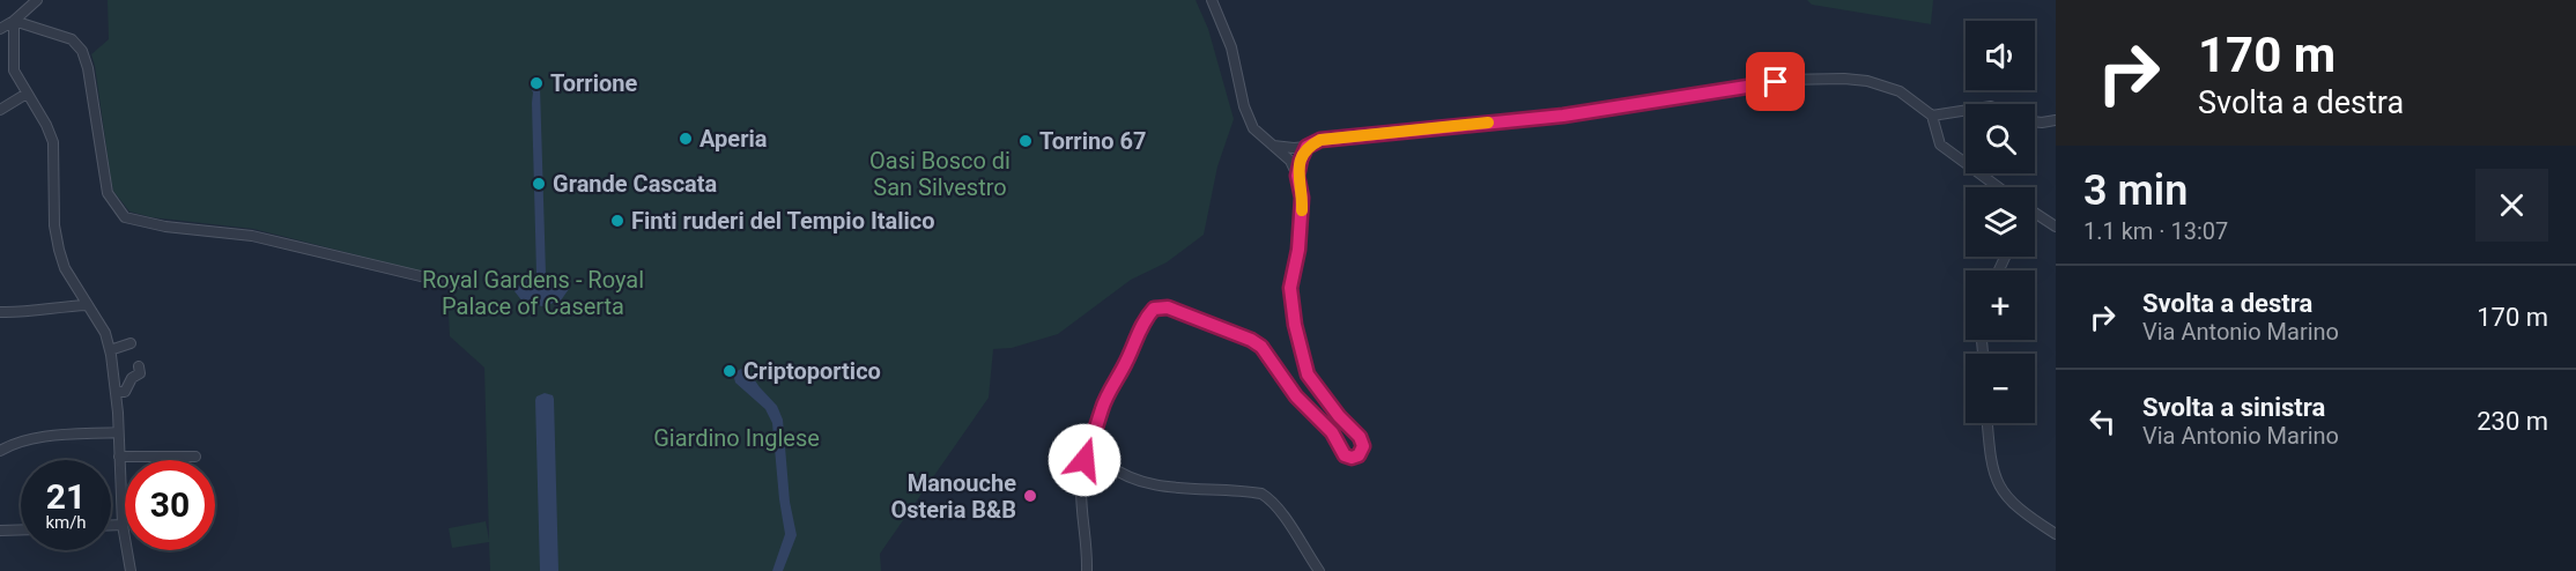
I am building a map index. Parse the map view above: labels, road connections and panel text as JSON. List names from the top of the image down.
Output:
{
  "parks": ["Oasi Bosco di San Silvestro", "Royal Gardens - Royal Palace of Caserta", "Giardino Inglese"],
  "places": [
    "Torrione",
    "Aperia",
    "Torrino 67",
    "Grande Cascata",
    "Finti ruderi del Tempio Italico",
    "Criptoportico",
    "Manouche Osteria B&B"
  ],
  "page": {
    "turn": ["170 m", "Svolta a destra"],
    "map_buttons": ["+", "−"],
    "heading": ["3 min", "1.1 km · 13:07"],
    "list": [
      {
        "name": "Svolta a destra",
        "note": "Via Antonio Marino",
        "value": "170 m"
      },
      {
        "name": "Svolta a sinistra",
        "note": "Via Antonio Marino",
        "value": "230 m"
      }
    ],
    "speed": "21 km/h",
    "limit": "30"
  }
}
